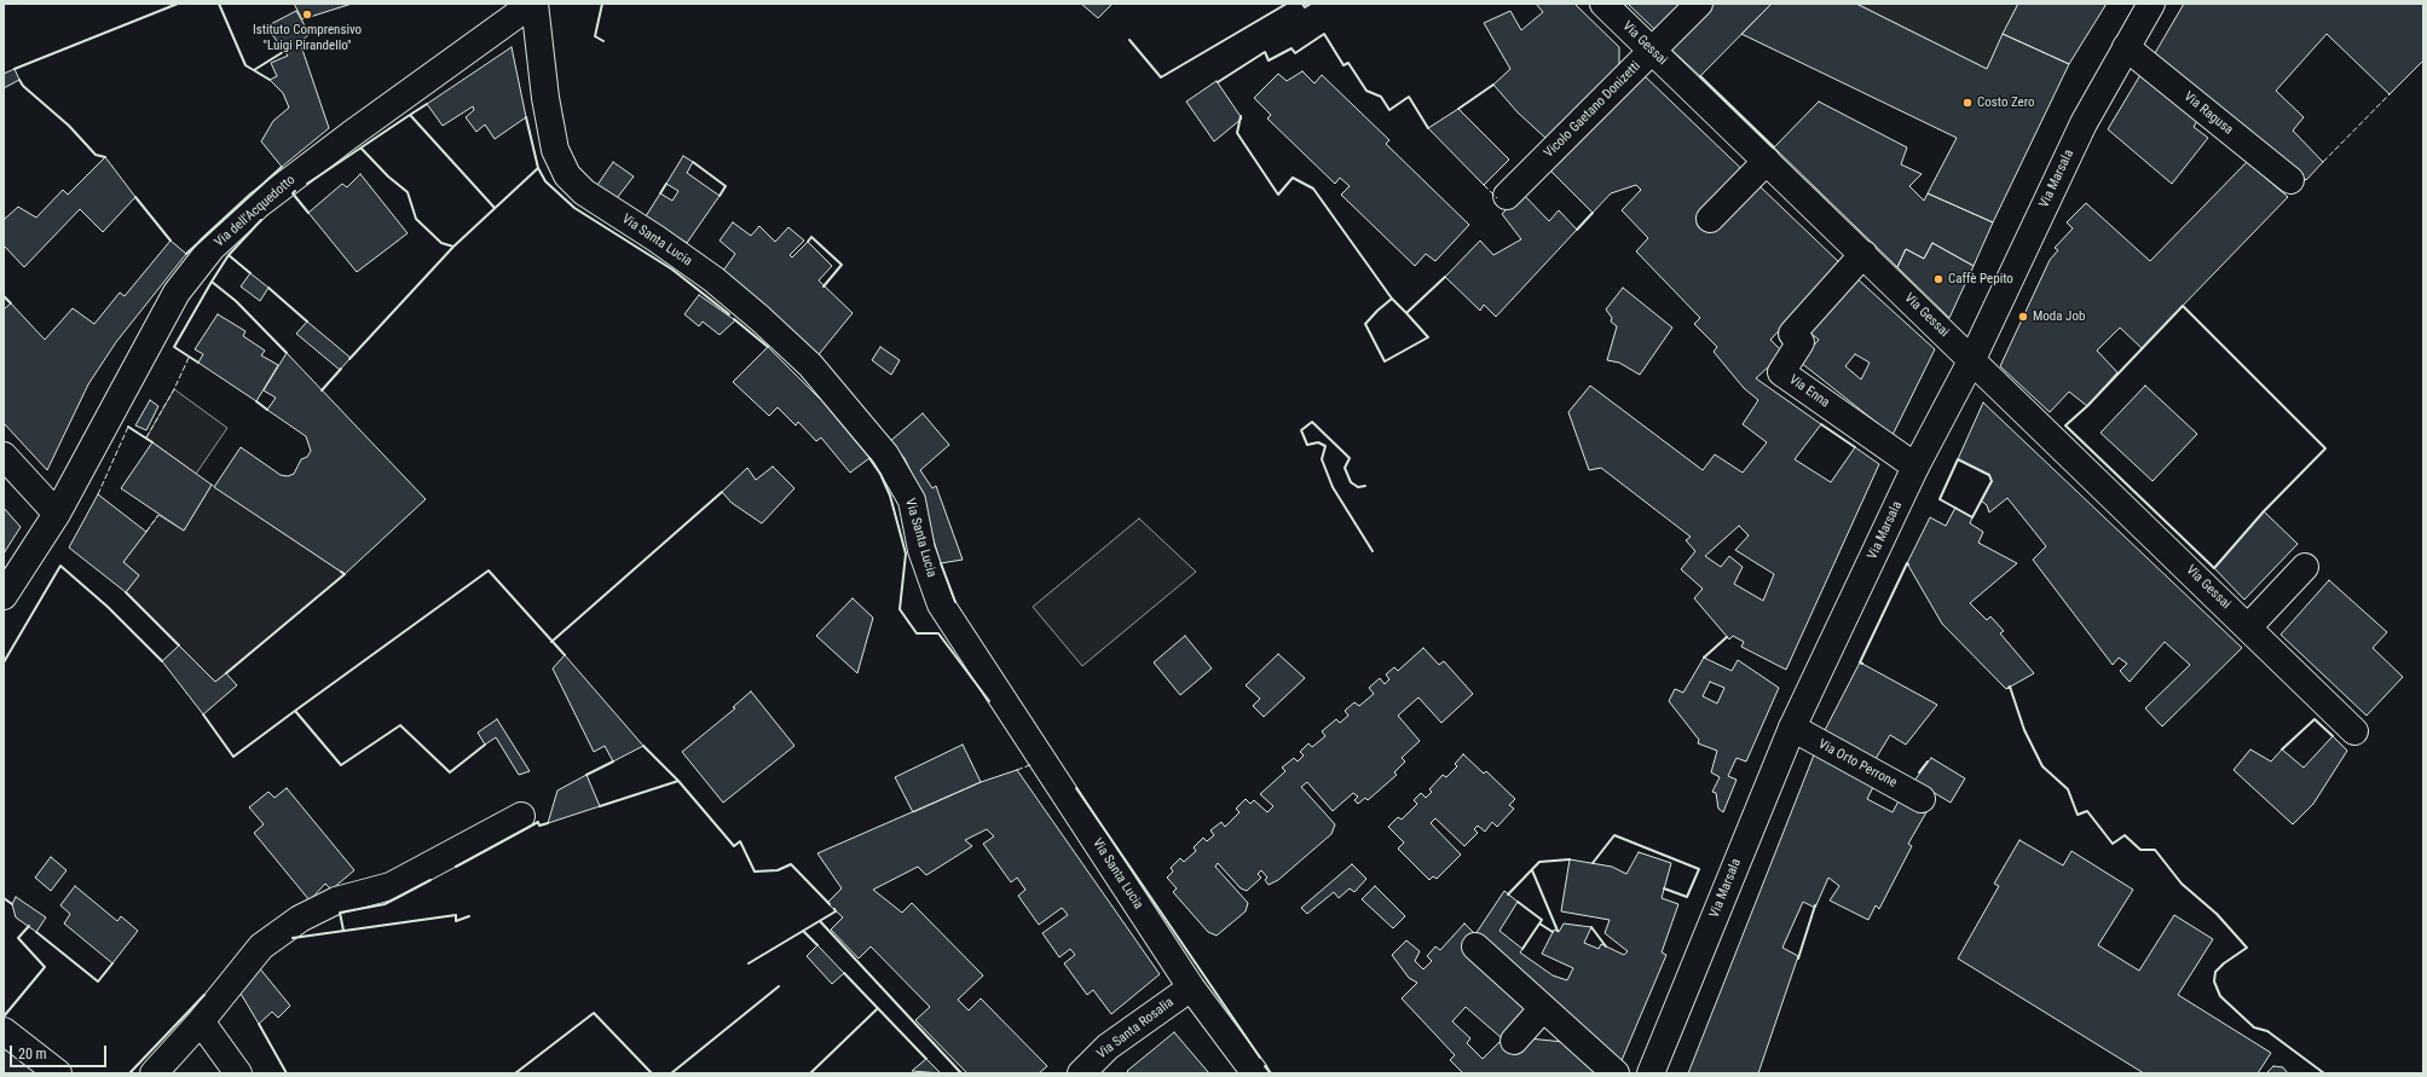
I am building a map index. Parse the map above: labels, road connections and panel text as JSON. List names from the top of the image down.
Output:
{
  "streets": {
    "street": [
      "Via Gessai",
      "Vicolo Gaetano Donizetti",
      "Via Ragusa",
      "Via Marsala",
      "Via dell'Acquedotto",
      "Via Santa Lucia",
      "Via Enna",
      "Via Orto Perrone",
      "Via Santa Rosalia"
    ]
  },
  "crossings": [
    ["Via Gessai", "Vicolo Gaetano Donizetti"],
    ["Via Gessai", "Via Marsala"],
    ["Via Gessai", "Via Enna"],
    ["Via Ragusa", "Via Marsala"],
    ["Via Marsala", "Via Enna"],
    ["Via Marsala", "Via Orto Perrone"],
    ["Via dell'Acquedotto", "Via Santa Lucia"],
    ["Via Santa Lucia", "Via Santa Rosalia"]
  ],
  "places": [
    "Istituto Comprensivo \"Luigi Pirandello\"",
    "Costo Zero",
    "Caffè Pepito",
    "Moda Job"
  ],
  "scale_bar": "20 m"
}
